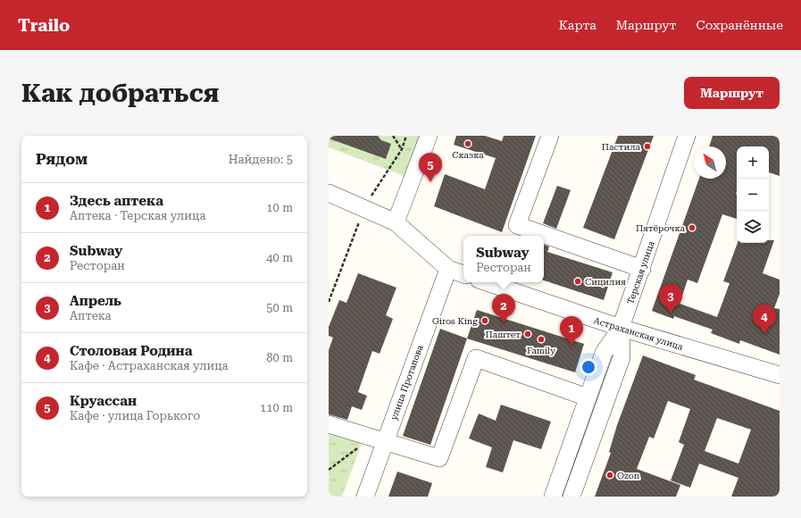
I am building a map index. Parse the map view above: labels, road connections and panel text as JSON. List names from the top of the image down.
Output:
{
  "streets": {
    "street": ["Терская улица", "Астраханская улица", "улица Протапова"]
  },
  "crossings": [
    ["Терская улица", "Астраханская улица"]
  ],
  "places": [
    "Сказка",
    "Пастила",
    "Пятёрочка",
    "Сицилия",
    "Giros King",
    "Паштет",
    "Family",
    "Ozon"
  ],
  "north": "top left",
  "page": {
    "header": "Trailo",
    "nav": ["Карта", "Маршрут", "Сохранённые"],
    "buttons": "Маршрут",
    "title": "Как добраться",
    "heading": ["Рядом", "Найдено: 5"],
    "map_buttons": ["+", "−"],
    "pins": [
      "5",
      "3",
      "2",
      "4",
      "1"
    ],
    "list": [
      {
        "mark": "1",
        "name": "Здесь аптека",
        "note": "Аптека · Терская улица",
        "value": "10 m"
      },
      {
        "mark": "2",
        "name": "Subway",
        "note": "Ресторан",
        "value": "40 m"
      },
      {
        "mark": "3",
        "name": "Апрель",
        "note": "Аптека",
        "value": "50 m"
      },
      {
        "mark": "4",
        "name": "Столовая Родина",
        "note": "Кафе · Астраханская улица",
        "value": "80 m"
      },
      {
        "mark": "5",
        "name": "Круассан",
        "note": "Кафе · улица Горького",
        "value": "110 m"
      }
    ],
    "popup": ["Subway", "Ресторан"]
  }
}
